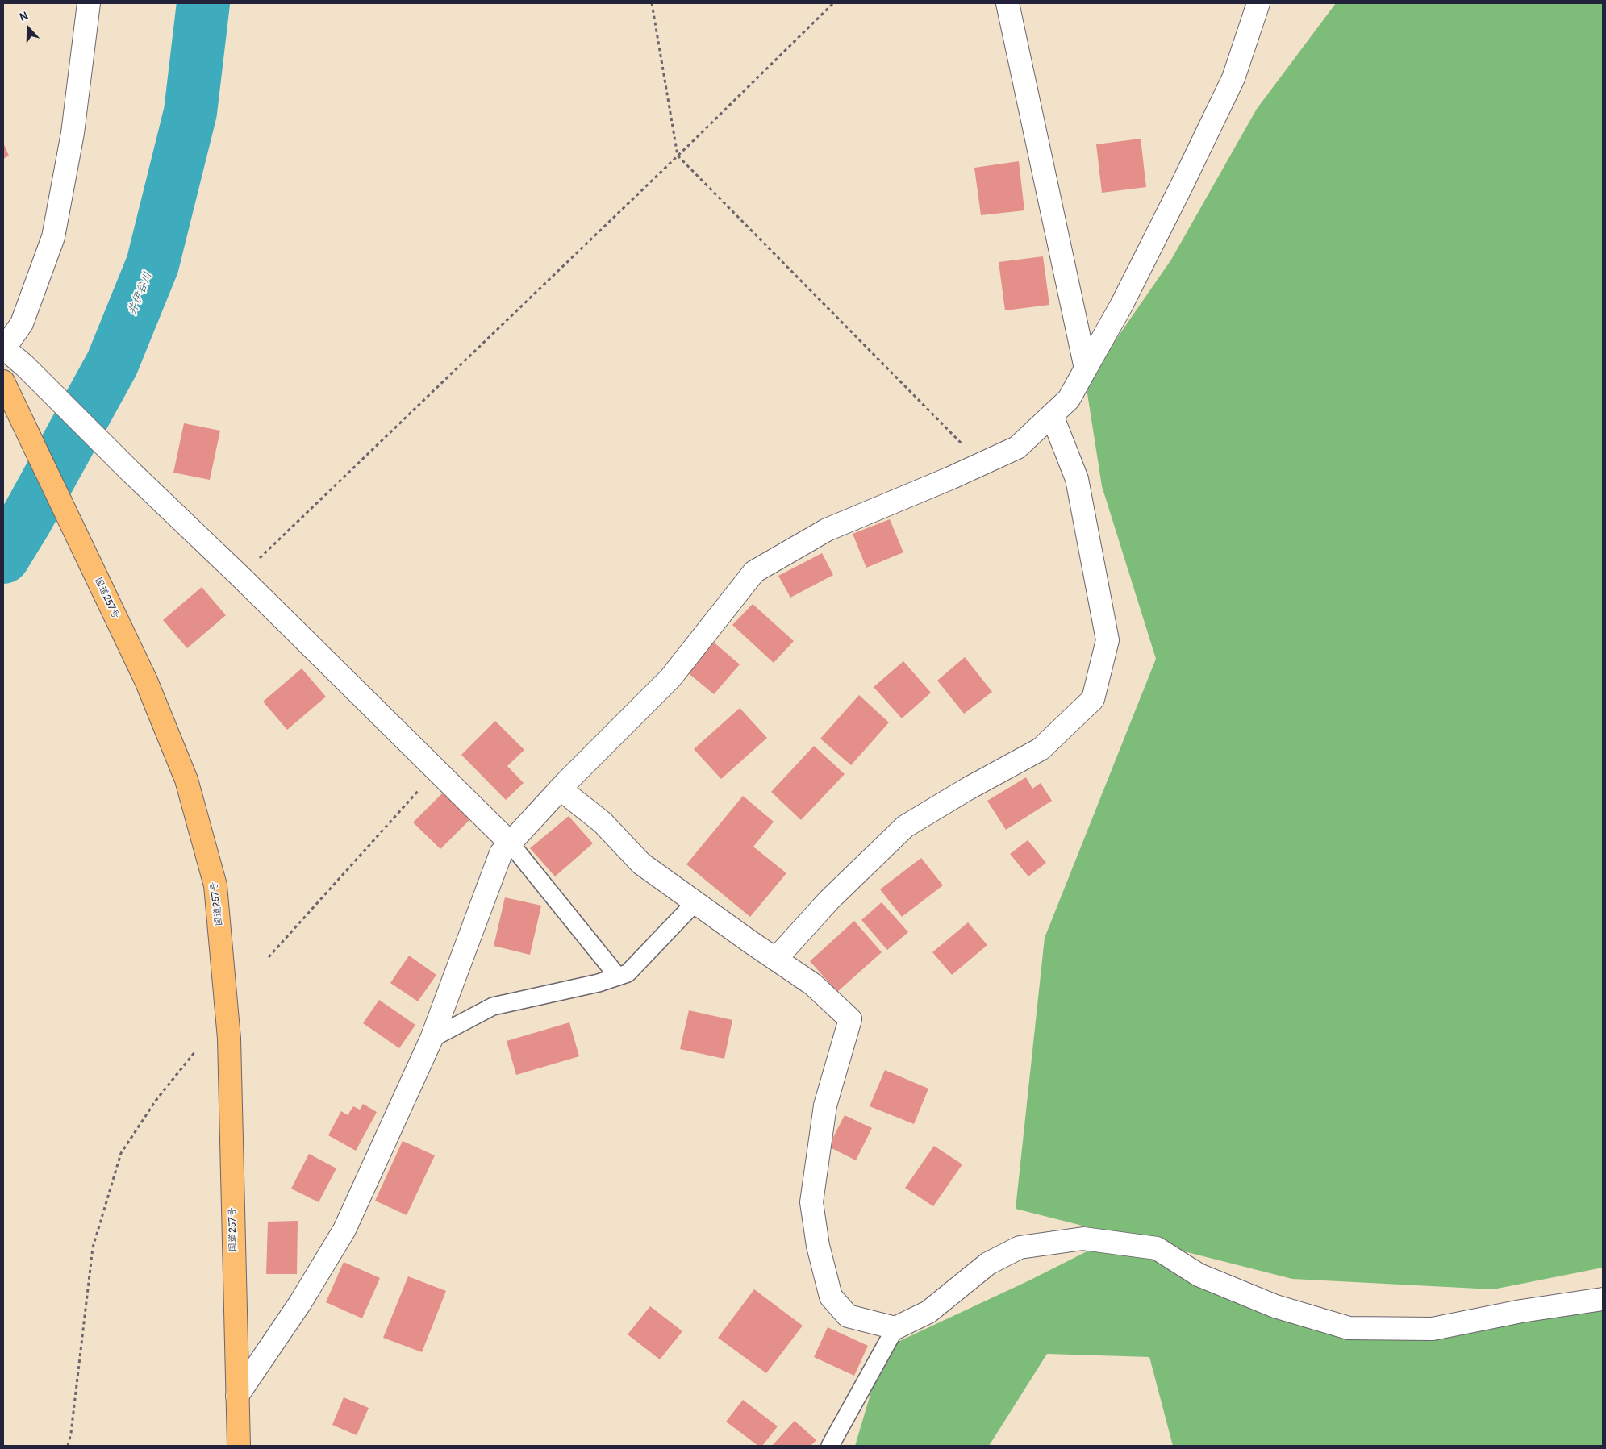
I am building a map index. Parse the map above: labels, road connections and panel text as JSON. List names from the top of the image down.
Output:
{
  "streets": {
    "highway": ["国道257号"]
  },
  "water": ["井伊谷川"],
  "north": "top"
}
